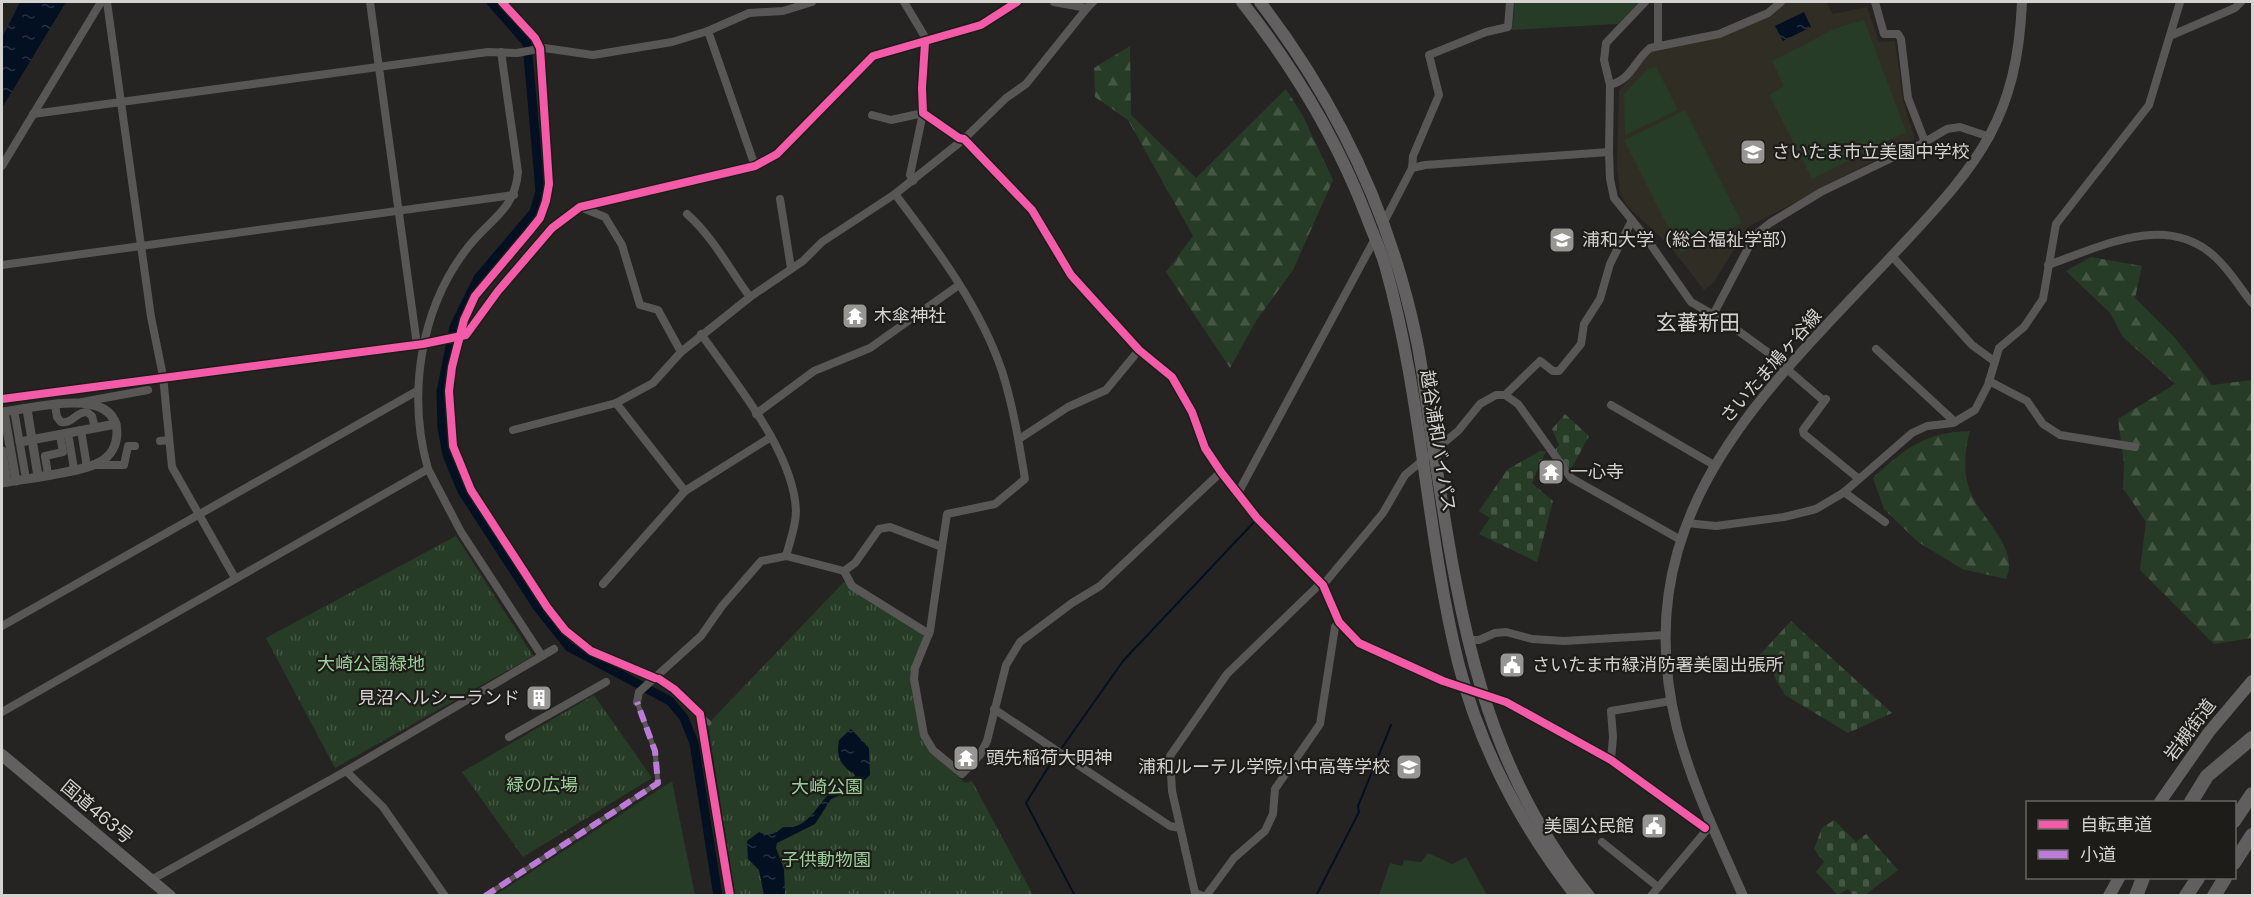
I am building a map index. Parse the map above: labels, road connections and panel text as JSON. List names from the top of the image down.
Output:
{
  "streets": {
    "highway": ["越谷浦和バイパス", "岩槻街道", "国道463号"],
    "main road": ["さいたま鳩ヶ谷線"]
  },
  "districts": ["玄蕃新田"],
  "parks": [
    "大崎公園緑地",
    "緑の広場",
    "大崎公園",
    "子供動物園"
  ],
  "places": {
    "school or university": ["さいたま市立美園中学校", "浦和大学（総合福祉学部）", "浦和ルーテル学院小中高等学校"],
    "temple": ["木傘神社", "一心寺", "頭先稲荷大明神"],
    "public building": ["さいたま市緑消防署美園出張所", "美園公民館"],
    "building": ["見沼ヘルシーランド"]
  },
  "legend": ["自転車道", "小道"]
}
